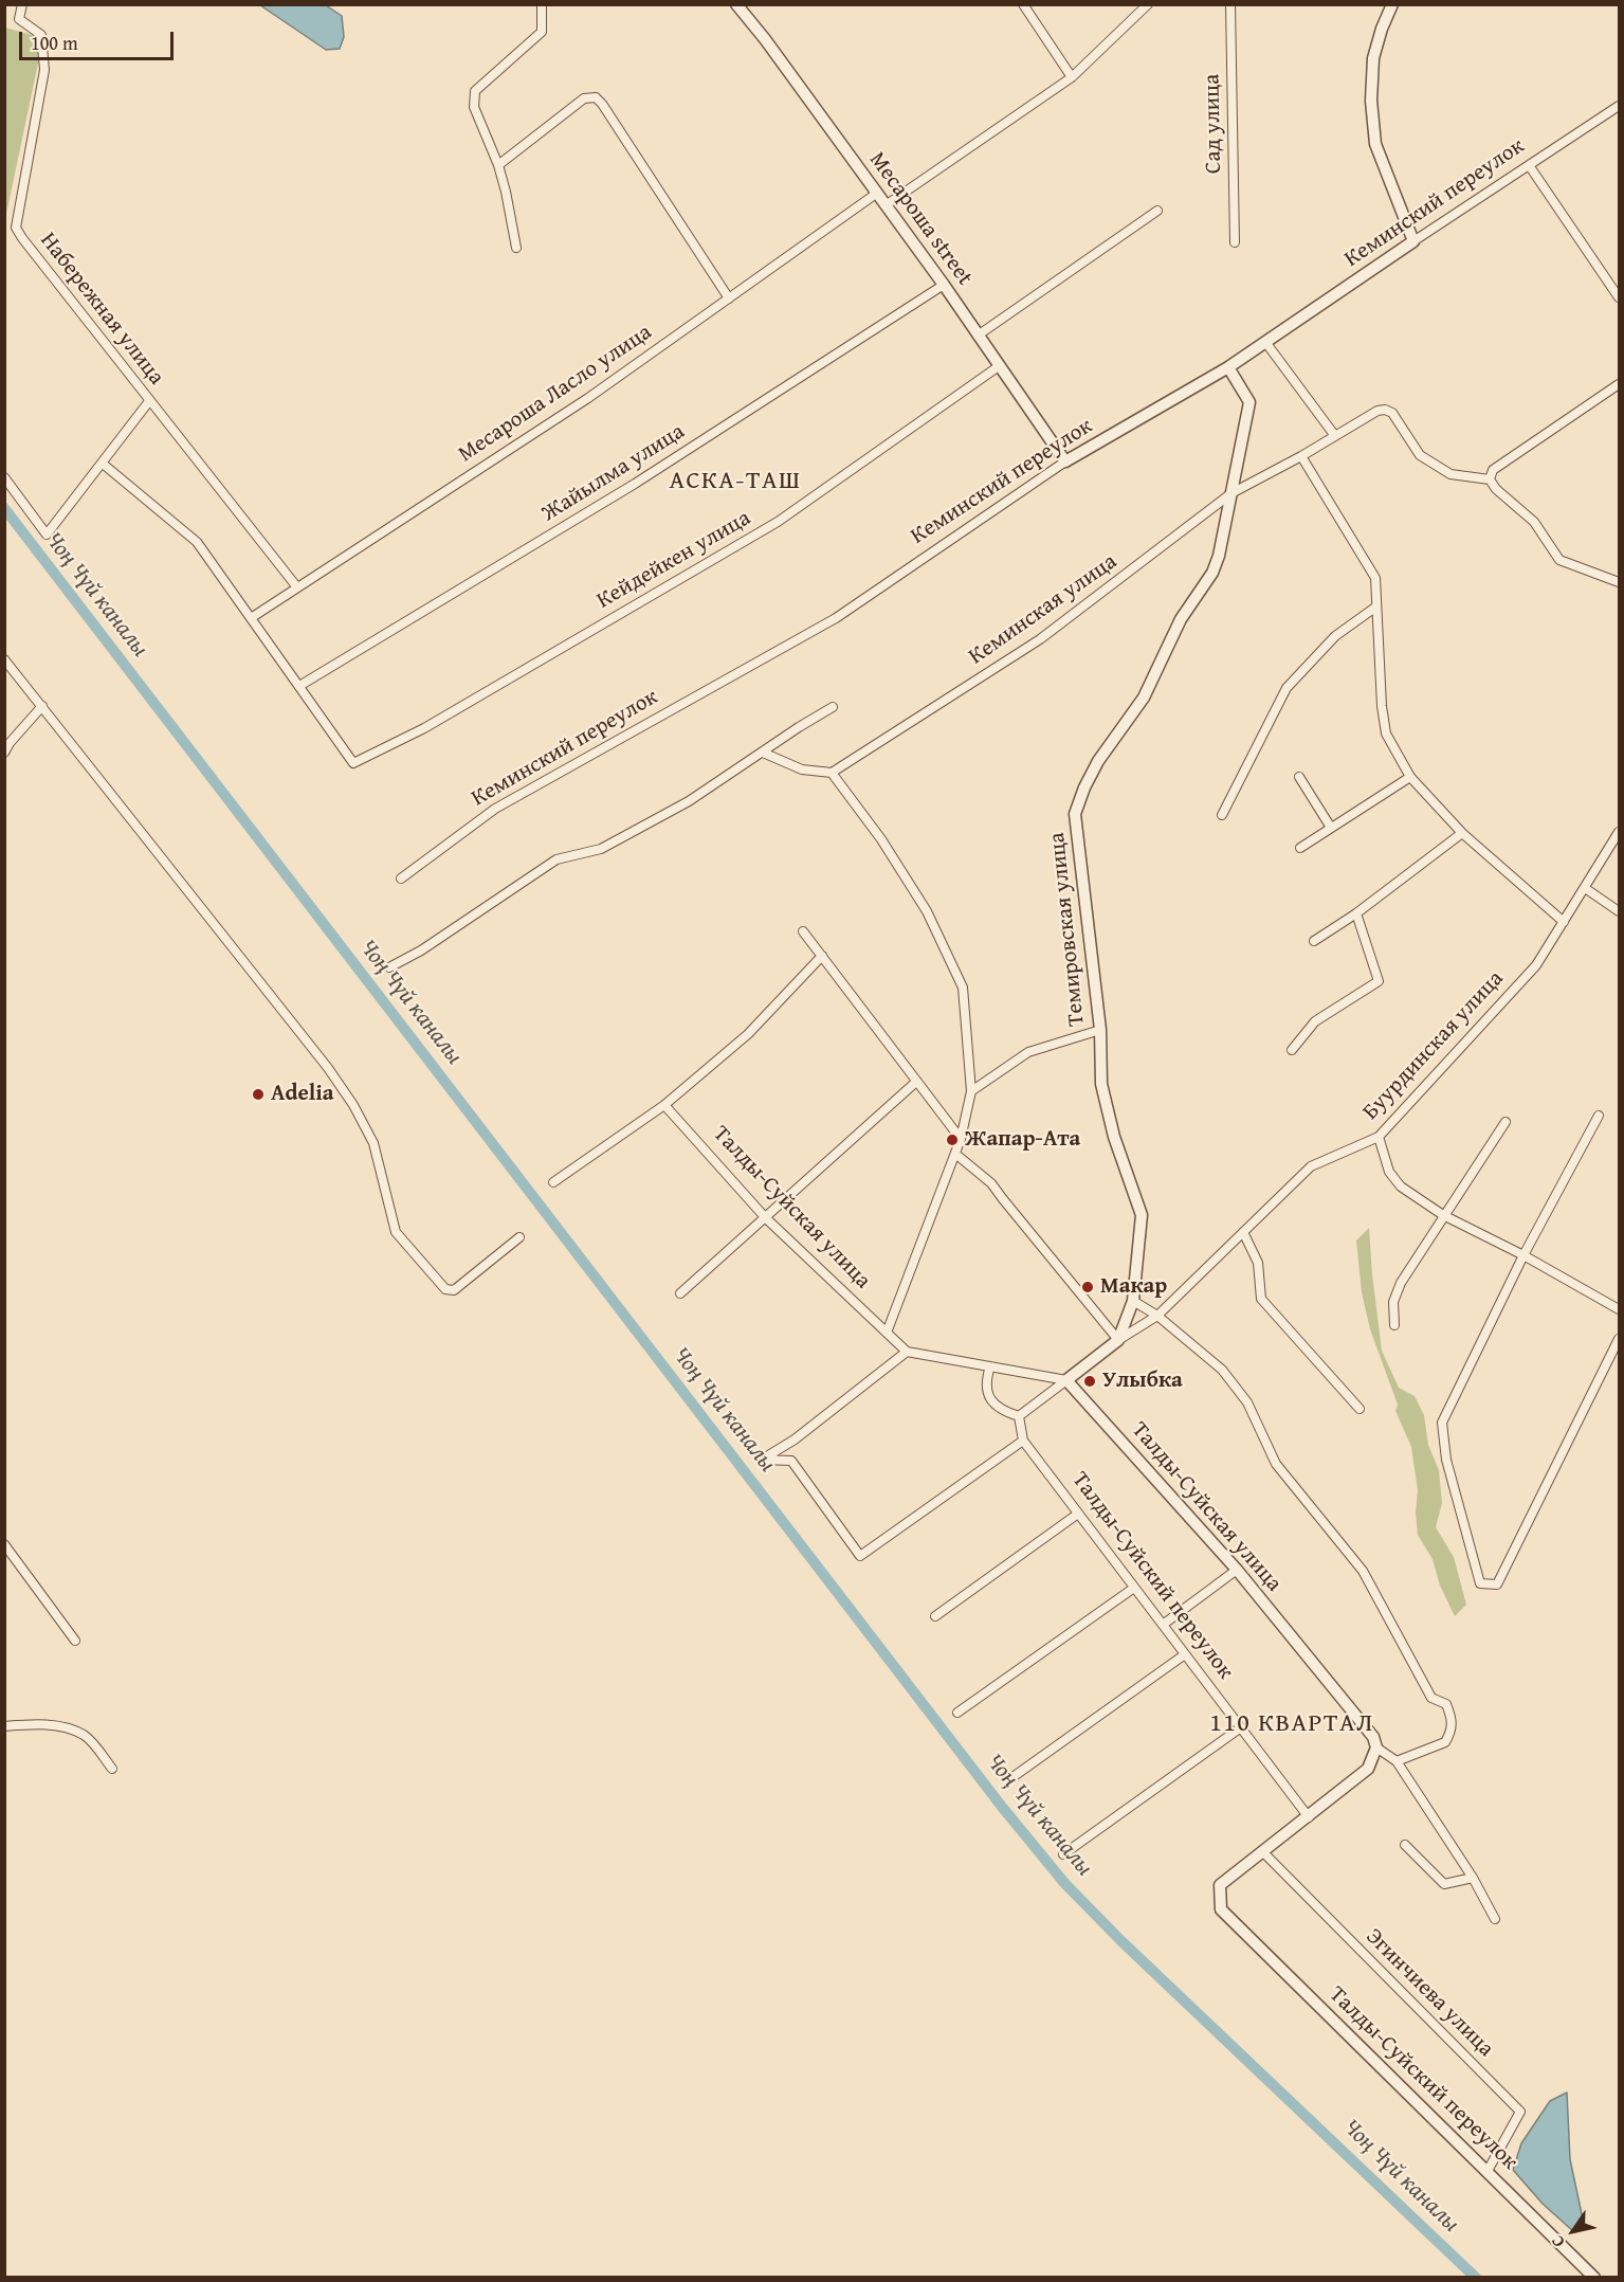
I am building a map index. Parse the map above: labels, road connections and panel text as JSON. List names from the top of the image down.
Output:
{
  "streets": {
    "street": [
      "Сад улица",
      "Кеминский переулок",
      "Месароша street",
      "Набережная улица",
      "Месароша Ласло улица",
      "Жайылма улица",
      "Кейдейкен улица",
      "Кеминская улица",
      "Темировская улица",
      "Буурдинская улица",
      "Талды-Суйская улица",
      "Талды-Суйский переулок",
      "Эгинчиева улица"
    ]
  },
  "crossings": [
    ["Кеминский переулок", "Месароша street"],
    ["Кеминский переулок", "Темировская улица"],
    ["Месароша street", "Месароша Ласло улица"],
    ["Месароша street", "Жайылма улица"],
    ["Месароша street", "Кейдейкен улица"],
    ["Набережная улица", "Месароша Ласло улица"],
    ["Жайылма улица", "Кейдейкен улица"],
    ["Кеминская улица", "Темировская улица"],
    ["Темировская улица", "Буурдинская улица"],
    ["Буурдинская улица", "Талды-Суйская улица"],
    ["Буурдинская улица", "Талды-Суйский переулок"],
    ["Талды-Суйский переулок", "Эгинчиева улица"]
  ],
  "districts": ["АСКА-ТАШ", "110 КВАРТАЛ"],
  "water": ["Чоң Чүй каналы"],
  "places": [
    "Adelia",
    "Жапар-Ата",
    "Макар",
    "Улыбка"
  ],
  "scale_bar": "100 m",
  "north": "bottom left"
}
